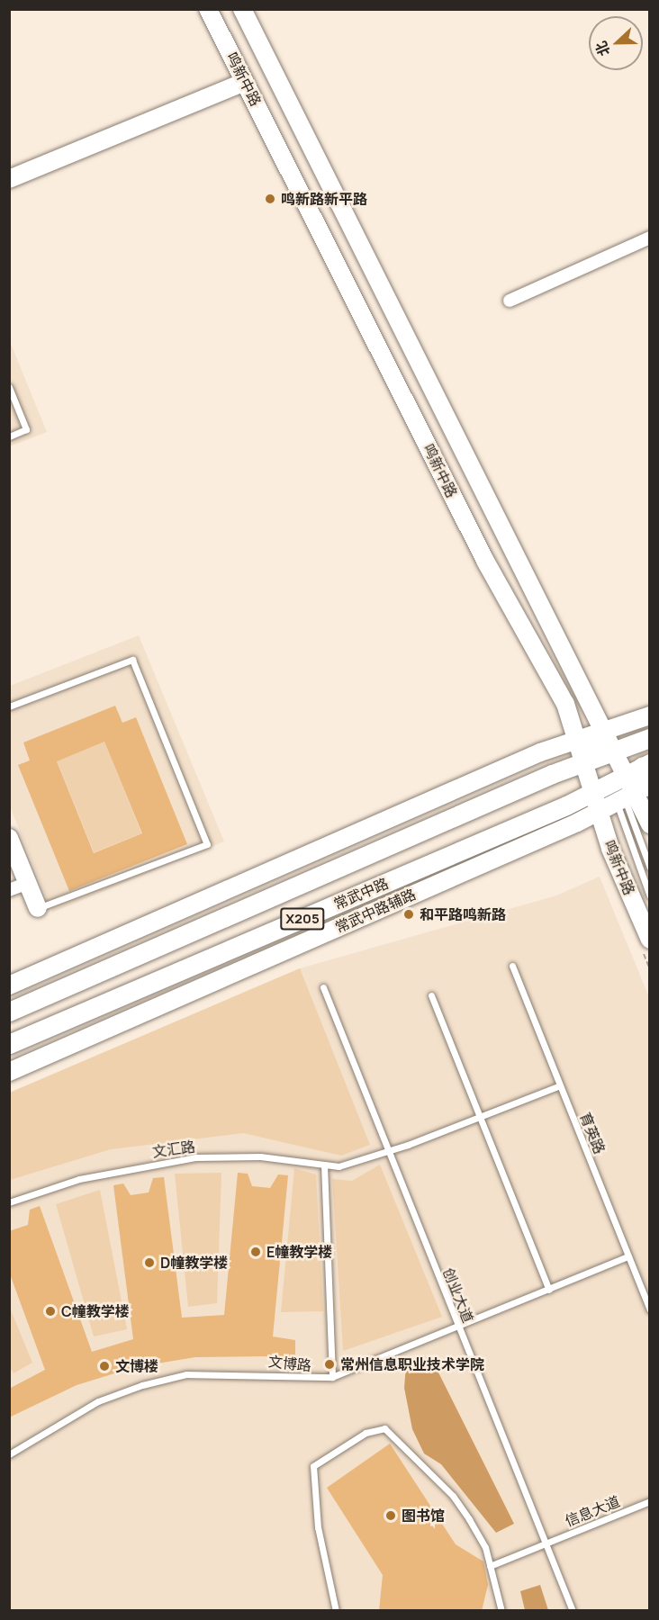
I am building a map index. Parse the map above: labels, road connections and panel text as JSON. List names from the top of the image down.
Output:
{
  "streets": {
    "main road": [
      "鸣新中路",
      "常武中路",
      "常武中路辅路",
      "X205"
    ],
    "lane": [
      "育英路",
      "文汇路",
      "创业大道",
      "文博路",
      "信息大道"
    ]
  },
  "crossings": [
    ["鸣新中路", "常武中路"],
    ["鸣新中路", "常武中路辅路"],
    ["鸣新中路", "X205"],
    ["常武中路", "常武中路辅路"],
    ["育英路", "文汇路"],
    ["育英路", "文博路"],
    ["文汇路", "创业大道"],
    ["创业大道", "文博路"],
    ["创业大道", "信息大道"]
  ],
  "places": [
    "鸣新路新平路",
    "和平路鸣新路",
    "E幢教学楼",
    "D幢教学楼",
    "C幢教学楼",
    "常州信息职业技术学院",
    "文博楼",
    "图书馆"
  ],
  "north": "left"
}
